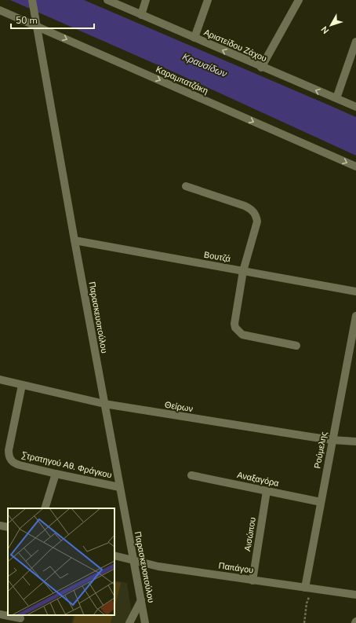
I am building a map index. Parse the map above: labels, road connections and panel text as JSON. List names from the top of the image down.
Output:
{
  "streets": {
    "street": [
      "Αριστείδου Ζάχου",
      "Καραμπατζάκη",
      "Βουτζά",
      "Παρασκευοπούλου",
      "Θείρων",
      "Ρούμελης",
      "Στρατηγού Αθ. Φράγκου",
      "Αναξαγόρα",
      "Αισώπου",
      "Παπάγου"
    ]
  },
  "crossings": [
    ["Καραμπατζάκη", "Παρασκευοπούλου"],
    ["Βουτζά", "Παρασκευοπούλου"],
    ["Παρασκευοπούλου", "Θείρων"],
    ["Παρασκευοπούλου", "Στρατηγού Αθ. Φράγκου"],
    ["Παρασκευοπούλου", "Παπάγου"],
    ["Θείρων", "Ρούμελης"],
    ["Θείρων", "Στρατηγού Αθ. Φράγκου"],
    ["Ρούμελης", "Αναξαγόρα"],
    ["Ρούμελης", "Παπάγου"],
    ["Αναξαγόρα", "Αισώπου"],
    ["Αισώπου", "Παπάγου"]
  ],
  "one_way": ["Αριστείδου Ζάχου", "Καραμπατζάκη"],
  "water": ["Κραυσίδων"],
  "scale_bar": "50 m",
  "north": "bottom left"
}
